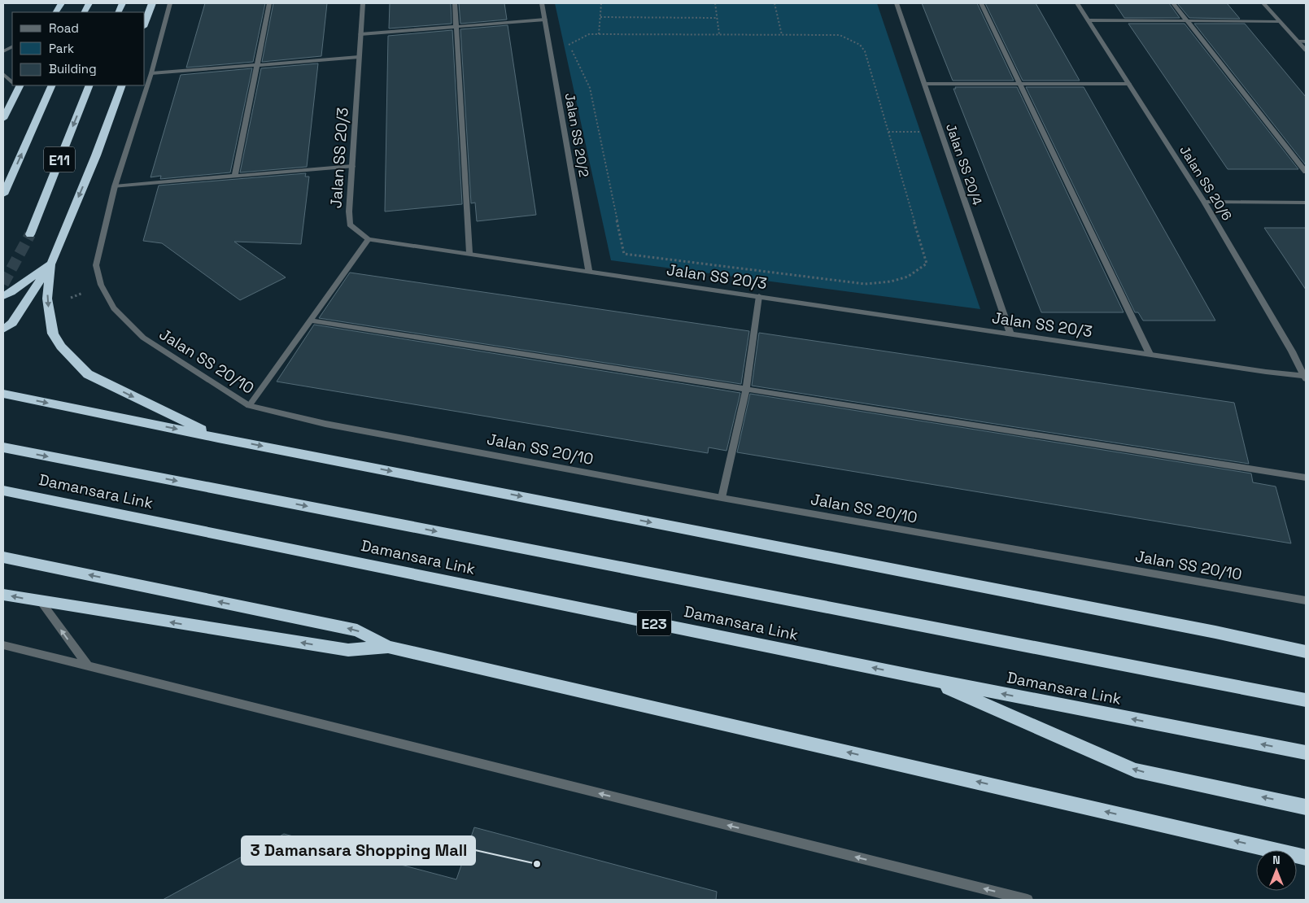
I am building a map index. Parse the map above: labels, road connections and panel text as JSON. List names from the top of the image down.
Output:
{
  "streets": {
    "highway": ["E11", "Damansara Link", "E23"],
    "street": [
      "Jalan SS 20/2",
      "Jalan SS 20/3",
      "Jalan SS 20/4",
      "Jalan SS 20/6",
      "Jalan SS 20/10"
    ]
  },
  "crossings": [
    ["Jalan SS 20/2", "Jalan SS 20/3"],
    ["Jalan SS 20/3", "Jalan SS 20/4"],
    ["Jalan SS 20/3", "Jalan SS 20/6"]
  ],
  "places": ["3 Damansara Shopping Mall"],
  "legend": ["Road", "Park", "Building"],
  "north": "top"
}
